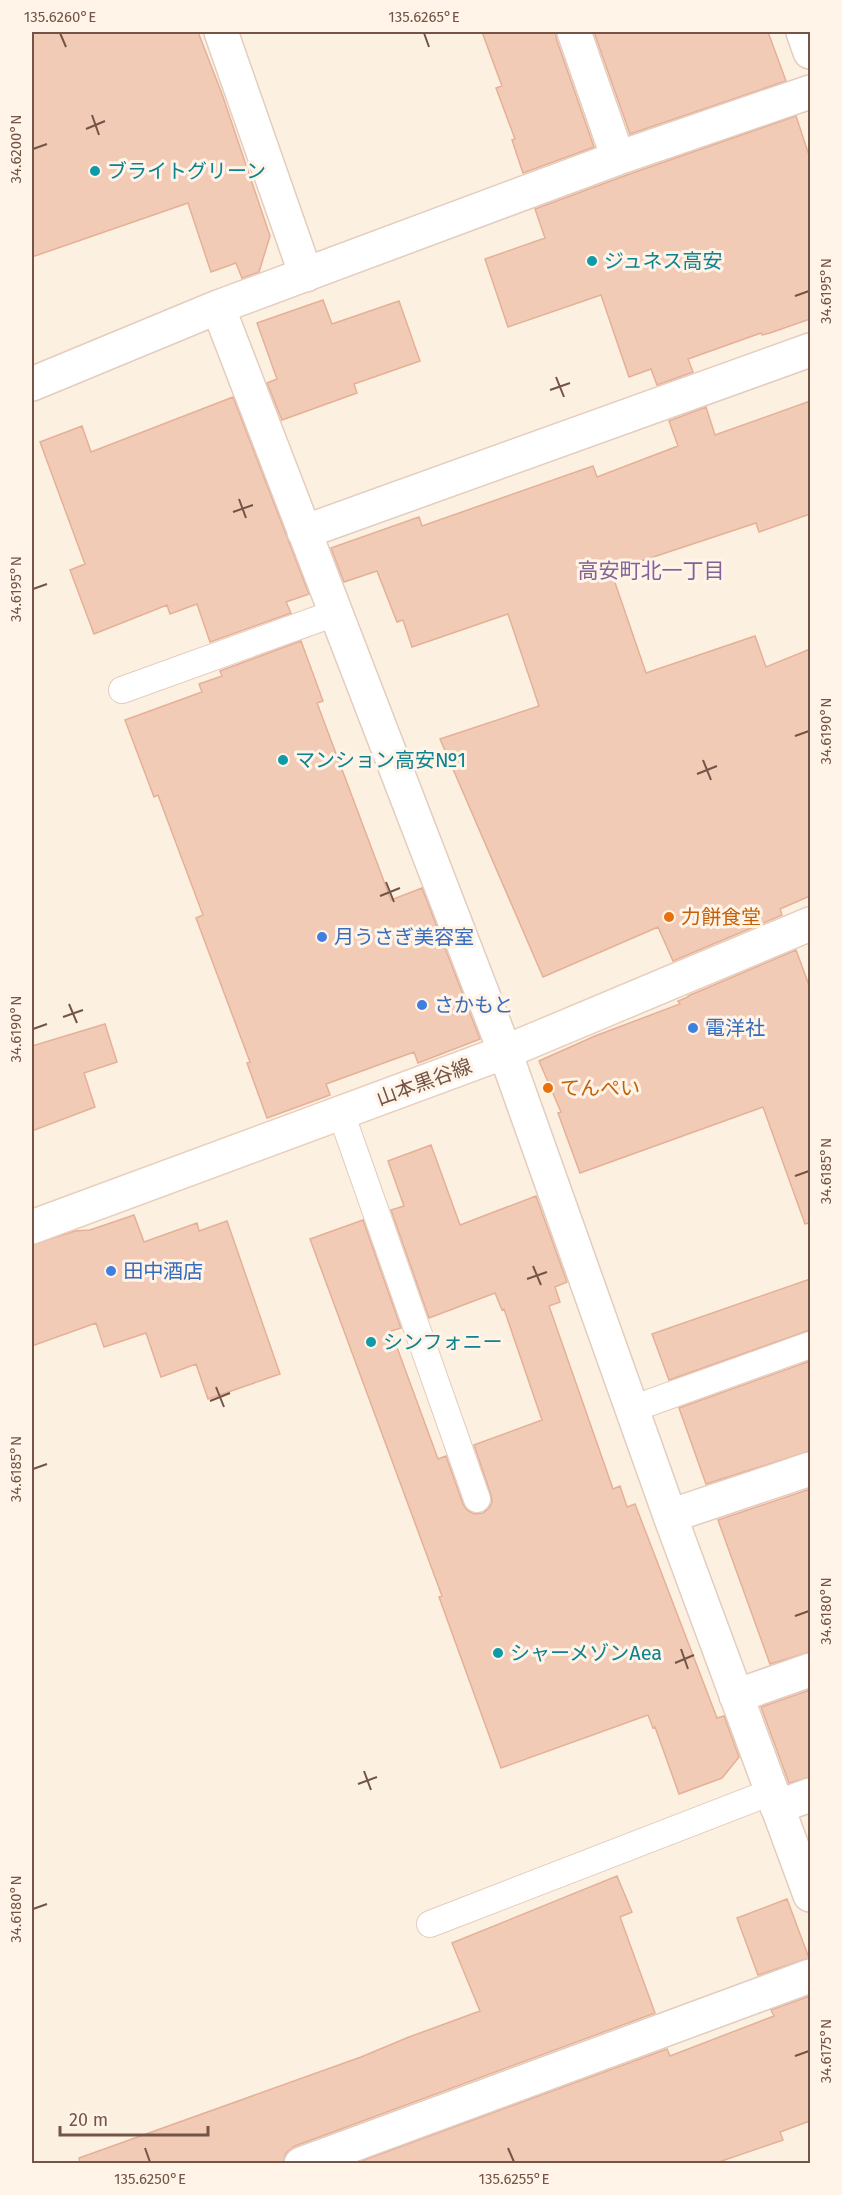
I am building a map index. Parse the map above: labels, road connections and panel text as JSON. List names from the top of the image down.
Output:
{
  "streets": {
    "street": ["山本黒谷線"]
  },
  "districts": ["高安町北一丁目"],
  "places": [
    "ブライトグリーン",
    "ジュネス高安",
    "マンション高安№1",
    "力餅食堂",
    "月うさぎ美容室",
    "さかもと",
    "電洋社",
    "てんぺい",
    "田中酒店",
    "シンフォニー",
    "シャーメゾンAea"
  ],
  "scale_bar": "20 m",
  "coordinates": [
    "135.6260°E",
    "135.6265°E",
    "34.6200°N",
    "34.6195°N",
    "34.6190°N",
    "34.6185°N",
    "34.6180°N",
    "34.6175°N",
    "135.6250°E",
    "135.6255°E"
  ]
}
